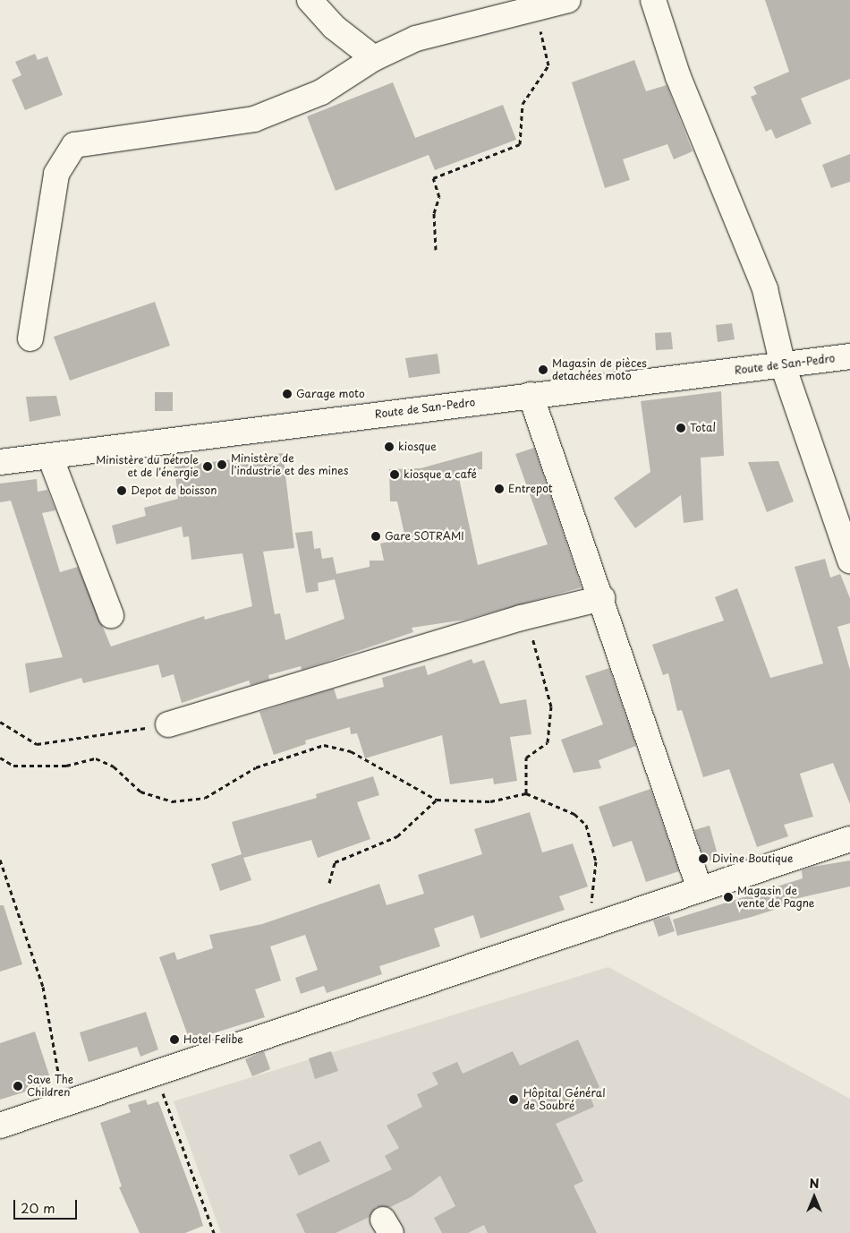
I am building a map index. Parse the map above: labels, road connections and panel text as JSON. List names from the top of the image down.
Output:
{
  "streets": {
    "street": ["Route de San-Pedro"]
  },
  "places": [
    "Magasin de pièces detachées moto",
    "Garage moto",
    "Total",
    "kiosque",
    "Ministère de l'industrie et des mines",
    "Ministère du pétrole et de l'énergie",
    "kiosque a café",
    "Entrepot",
    "Depot de boisson",
    "Gare SOTRAMI",
    "Divine Boutique",
    "Magasin de vente de Pagne",
    "Hotel Felibe",
    "Save The Children",
    "Hôpital Général de Soubré"
  ],
  "scale_bar": "20 m",
  "north": "top"
}
